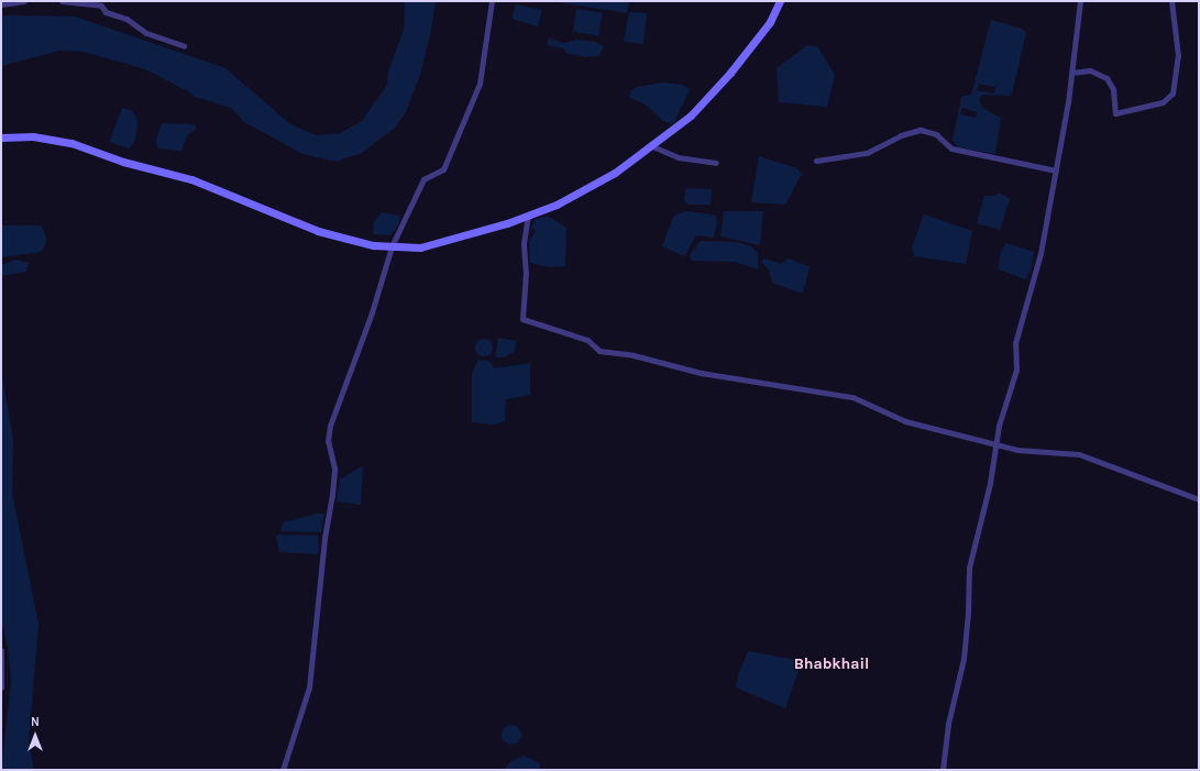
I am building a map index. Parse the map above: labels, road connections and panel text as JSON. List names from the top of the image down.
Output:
{
  "districts": ["Bhabkhail"],
  "north": "top"
}
